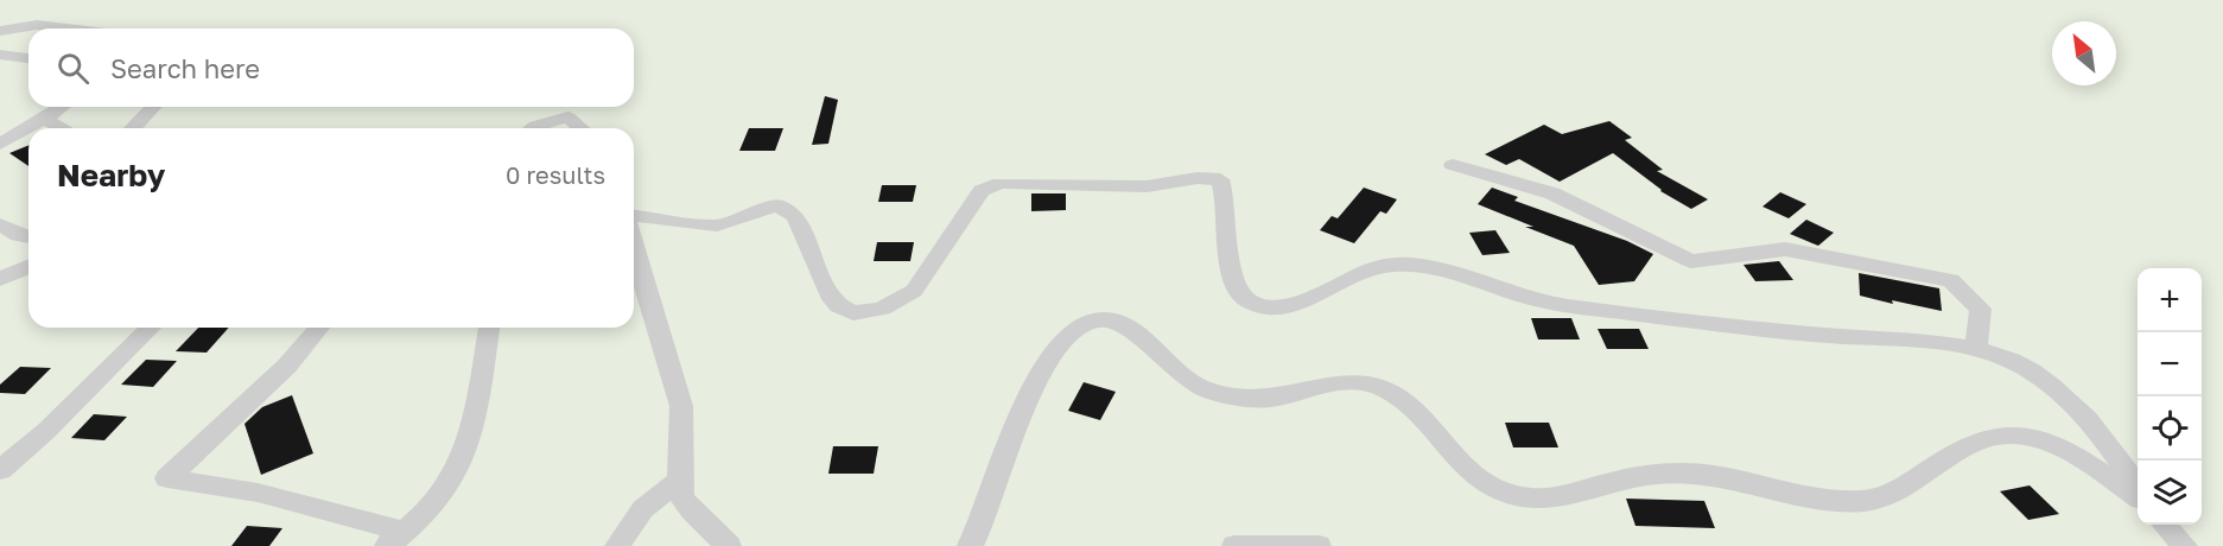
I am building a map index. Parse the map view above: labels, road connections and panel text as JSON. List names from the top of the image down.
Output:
{
  "north": "top left",
  "page": {
    "search": "Search here",
    "heading": ["Nearby", "0 results"],
    "map_buttons": ["+", "−"]
  }
}
